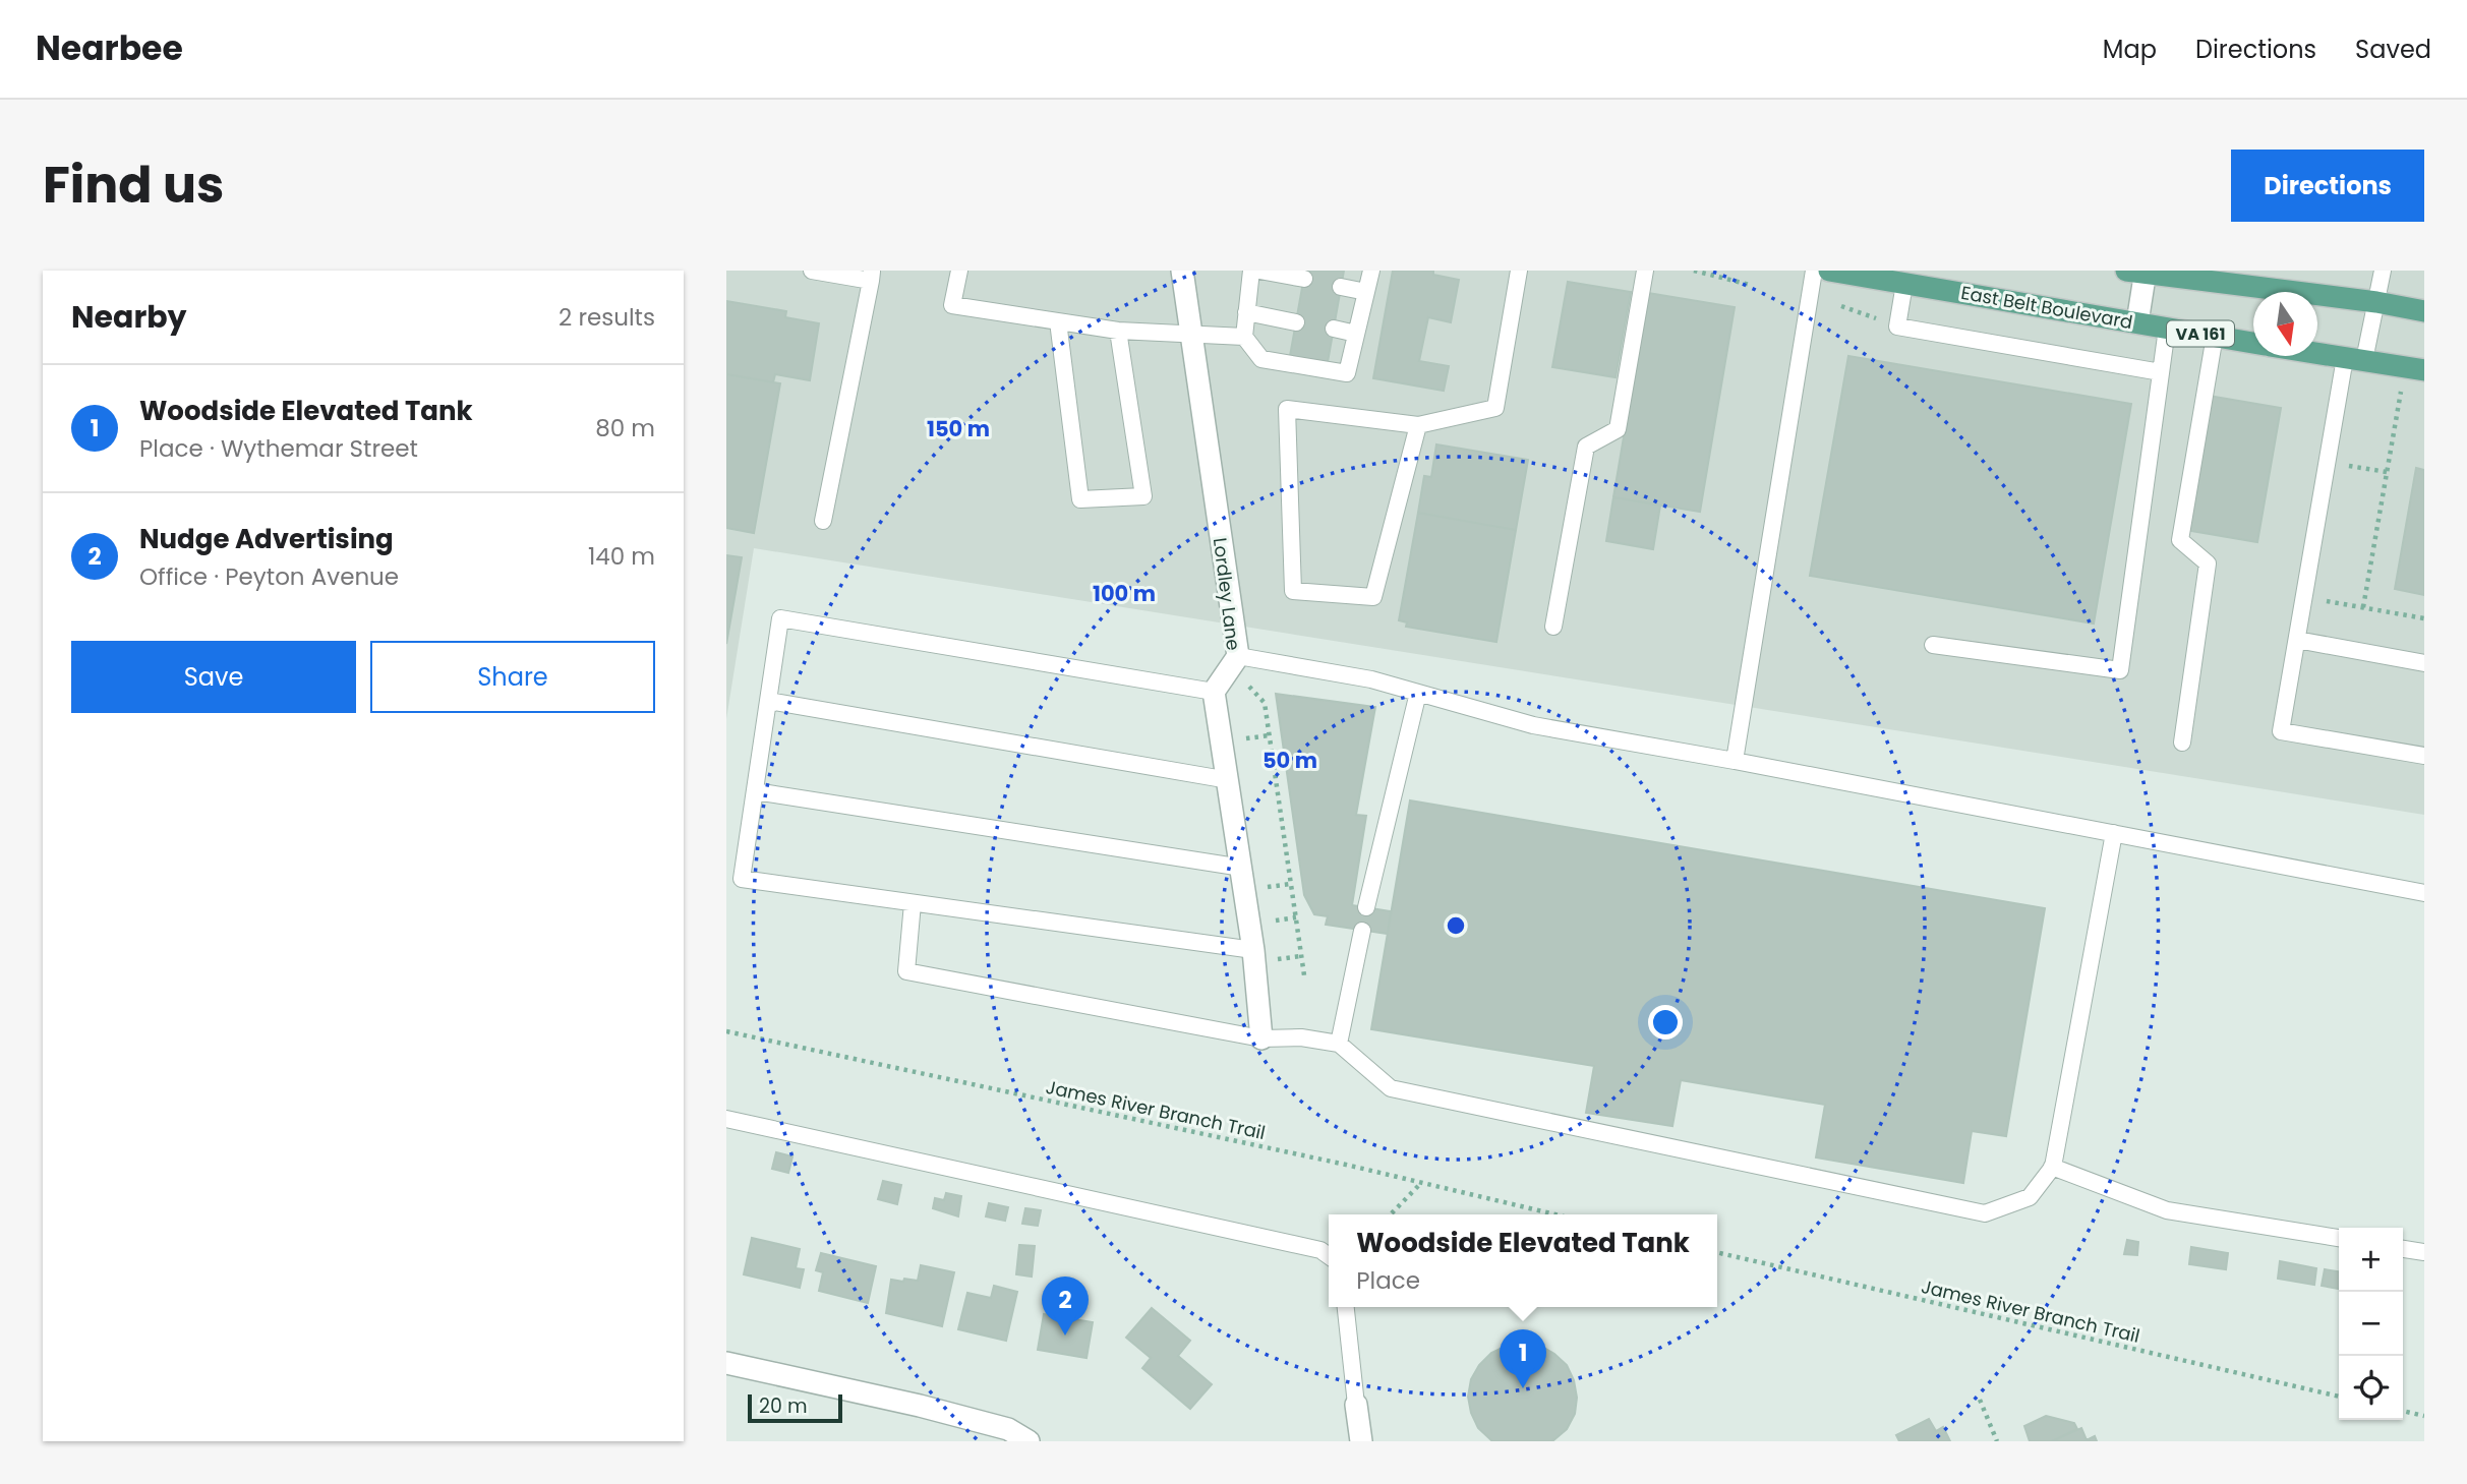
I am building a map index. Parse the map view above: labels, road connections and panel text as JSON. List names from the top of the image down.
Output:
{
  "streets": {
    "main road": ["East Belt Boulevard", "VA 161"],
    "street": ["Lordley Lane"],
    "path": ["James River Branch Trail"]
  },
  "scale_bar": "20 m",
  "north": "bottom",
  "page": {
    "header": "Nearbee",
    "nav": ["Map", "Directions", "Saved"],
    "title": "Find us",
    "buttons": [
      "Directions",
      ["Save", "Share"]
    ],
    "heading": ["Nearby", "2 results"],
    "list": [
      {
        "mark": "1",
        "name": "Woodside Elevated Tank",
        "note": "Place · Wythemar Street",
        "value": "80 m"
      },
      {
        "mark": "2",
        "name": "Nudge Advertising",
        "note": "Office · Peyton Avenue",
        "value": "140 m"
      }
    ],
    "popup": ["Woodside Elevated Tank", "Place"],
    "map_buttons": ["+", "−"],
    "pins": ["2", "1"],
    "scale": "20 m"
  },
  "rings": ["150 m", "100 m", "50 m"]
}
